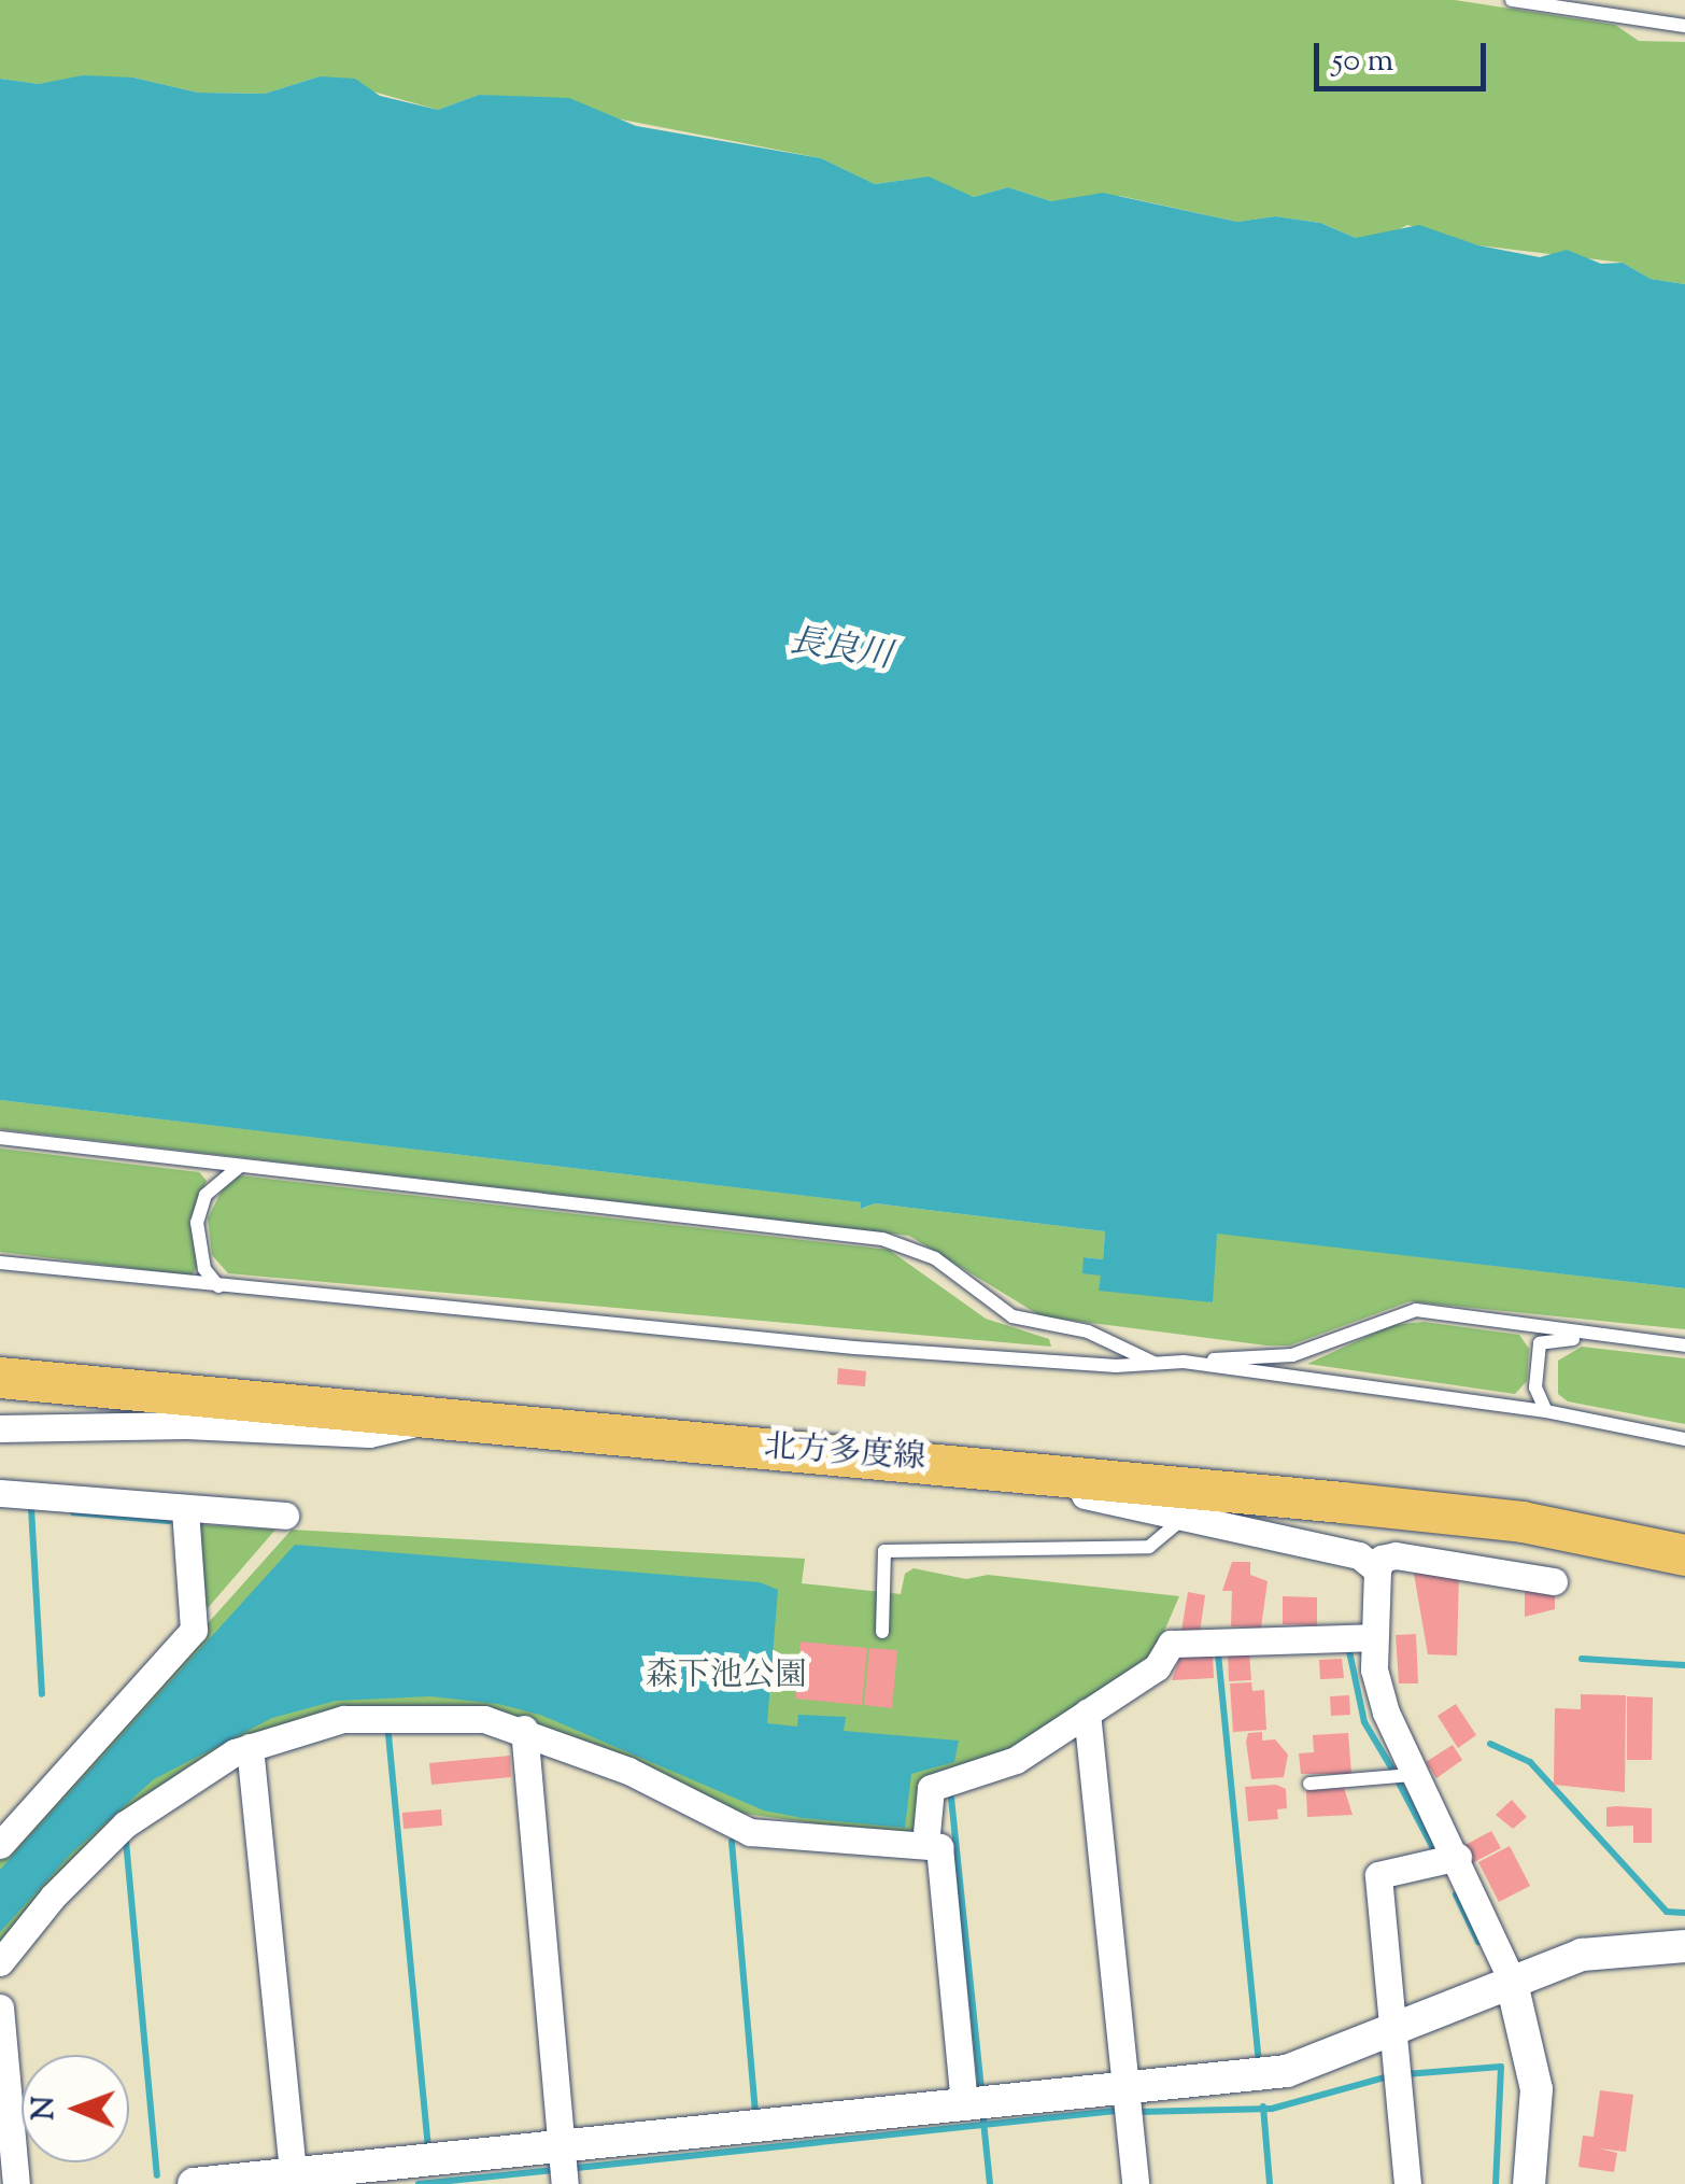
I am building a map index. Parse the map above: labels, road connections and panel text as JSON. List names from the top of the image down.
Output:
{
  "streets": {
    "main road": ["北方多度線"]
  },
  "water": ["長良川"],
  "parks": ["森下池公園"],
  "scale_bar": "50 m",
  "north": "left"
}
